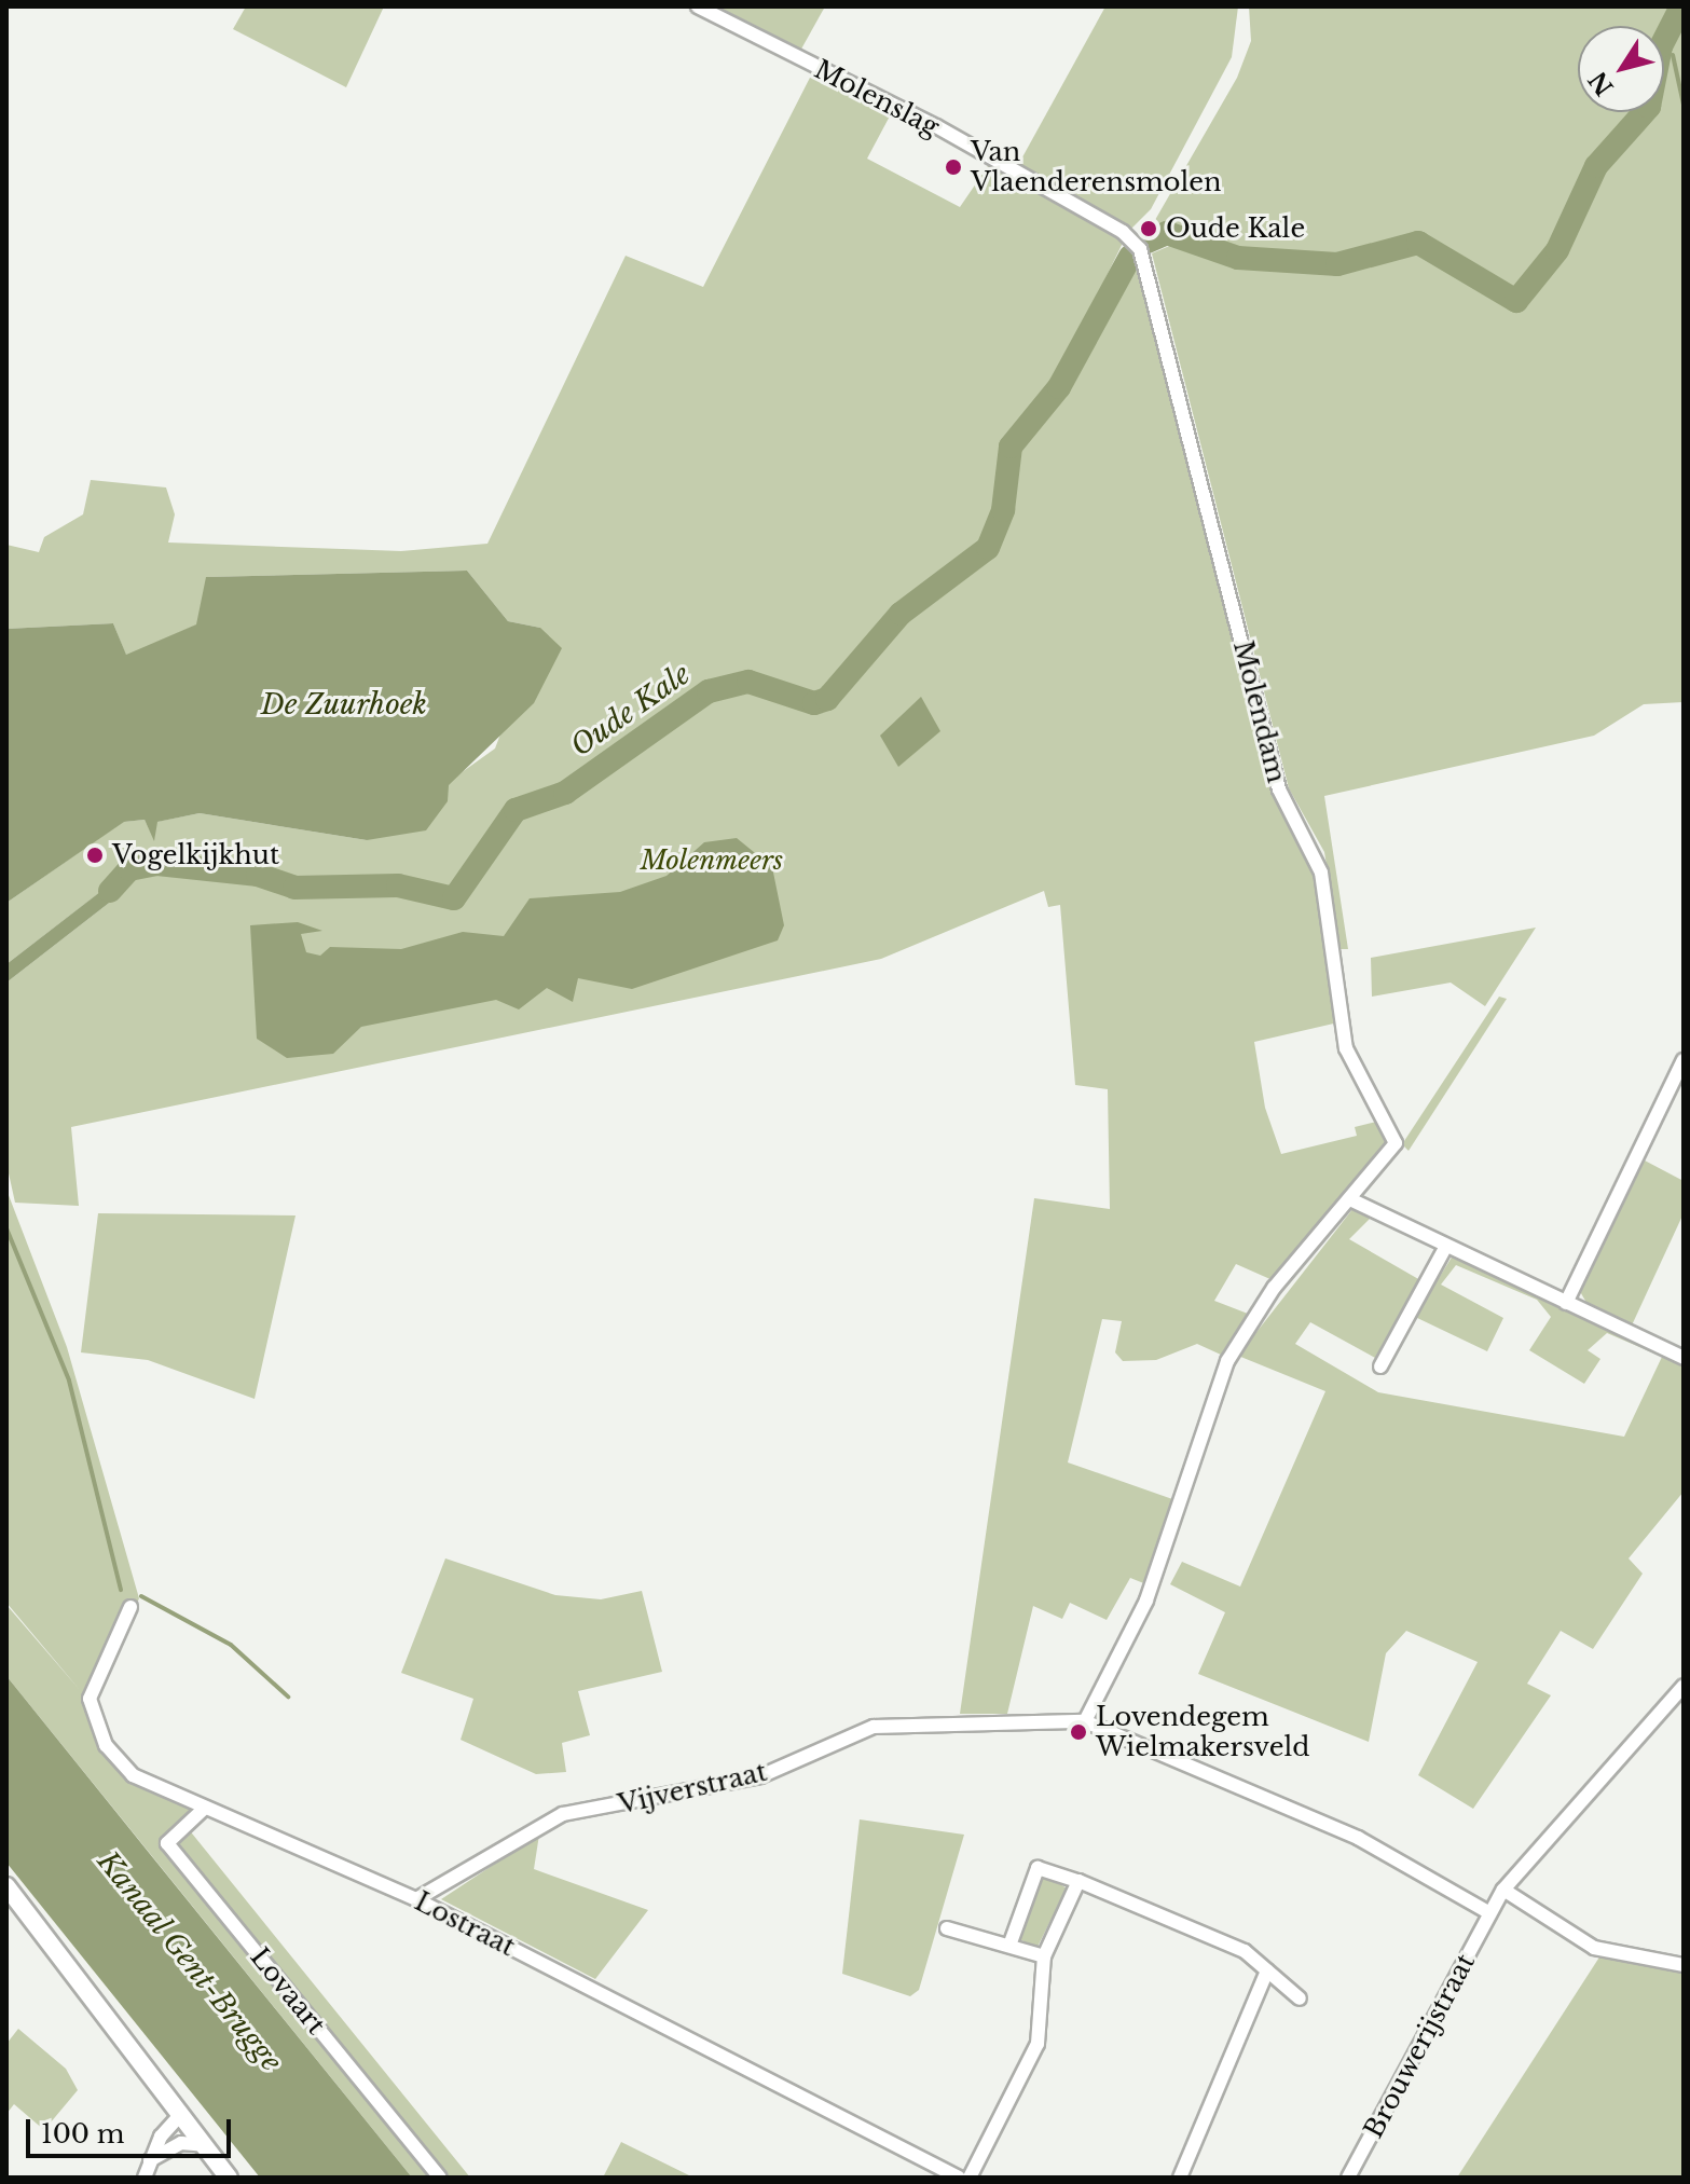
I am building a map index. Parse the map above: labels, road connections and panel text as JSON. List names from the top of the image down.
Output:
{
  "streets": {
    "street": [
      "Molenslag",
      "Molendam",
      "Vijverstraat",
      "Lostraat",
      "Lovaart",
      "Brouwerijstraat"
    ]
  },
  "crossings": [
    ["Molenslag", "Molendam"],
    ["Vijverstraat", "Lostraat"],
    ["Lostraat", "Lovaart"]
  ],
  "water": ["De Zuurhoek", "Oude Kale", "Kanaal Gent-Brugge"],
  "parks": ["Molenmeers"],
  "places": [
    "Van Vlaenderensmolen",
    "Oude Kale",
    "Vogelkijkhut",
    "Lovendegem Wielmakersveld"
  ],
  "scale_bar": "100 m",
  "north": "bottom left"
}
